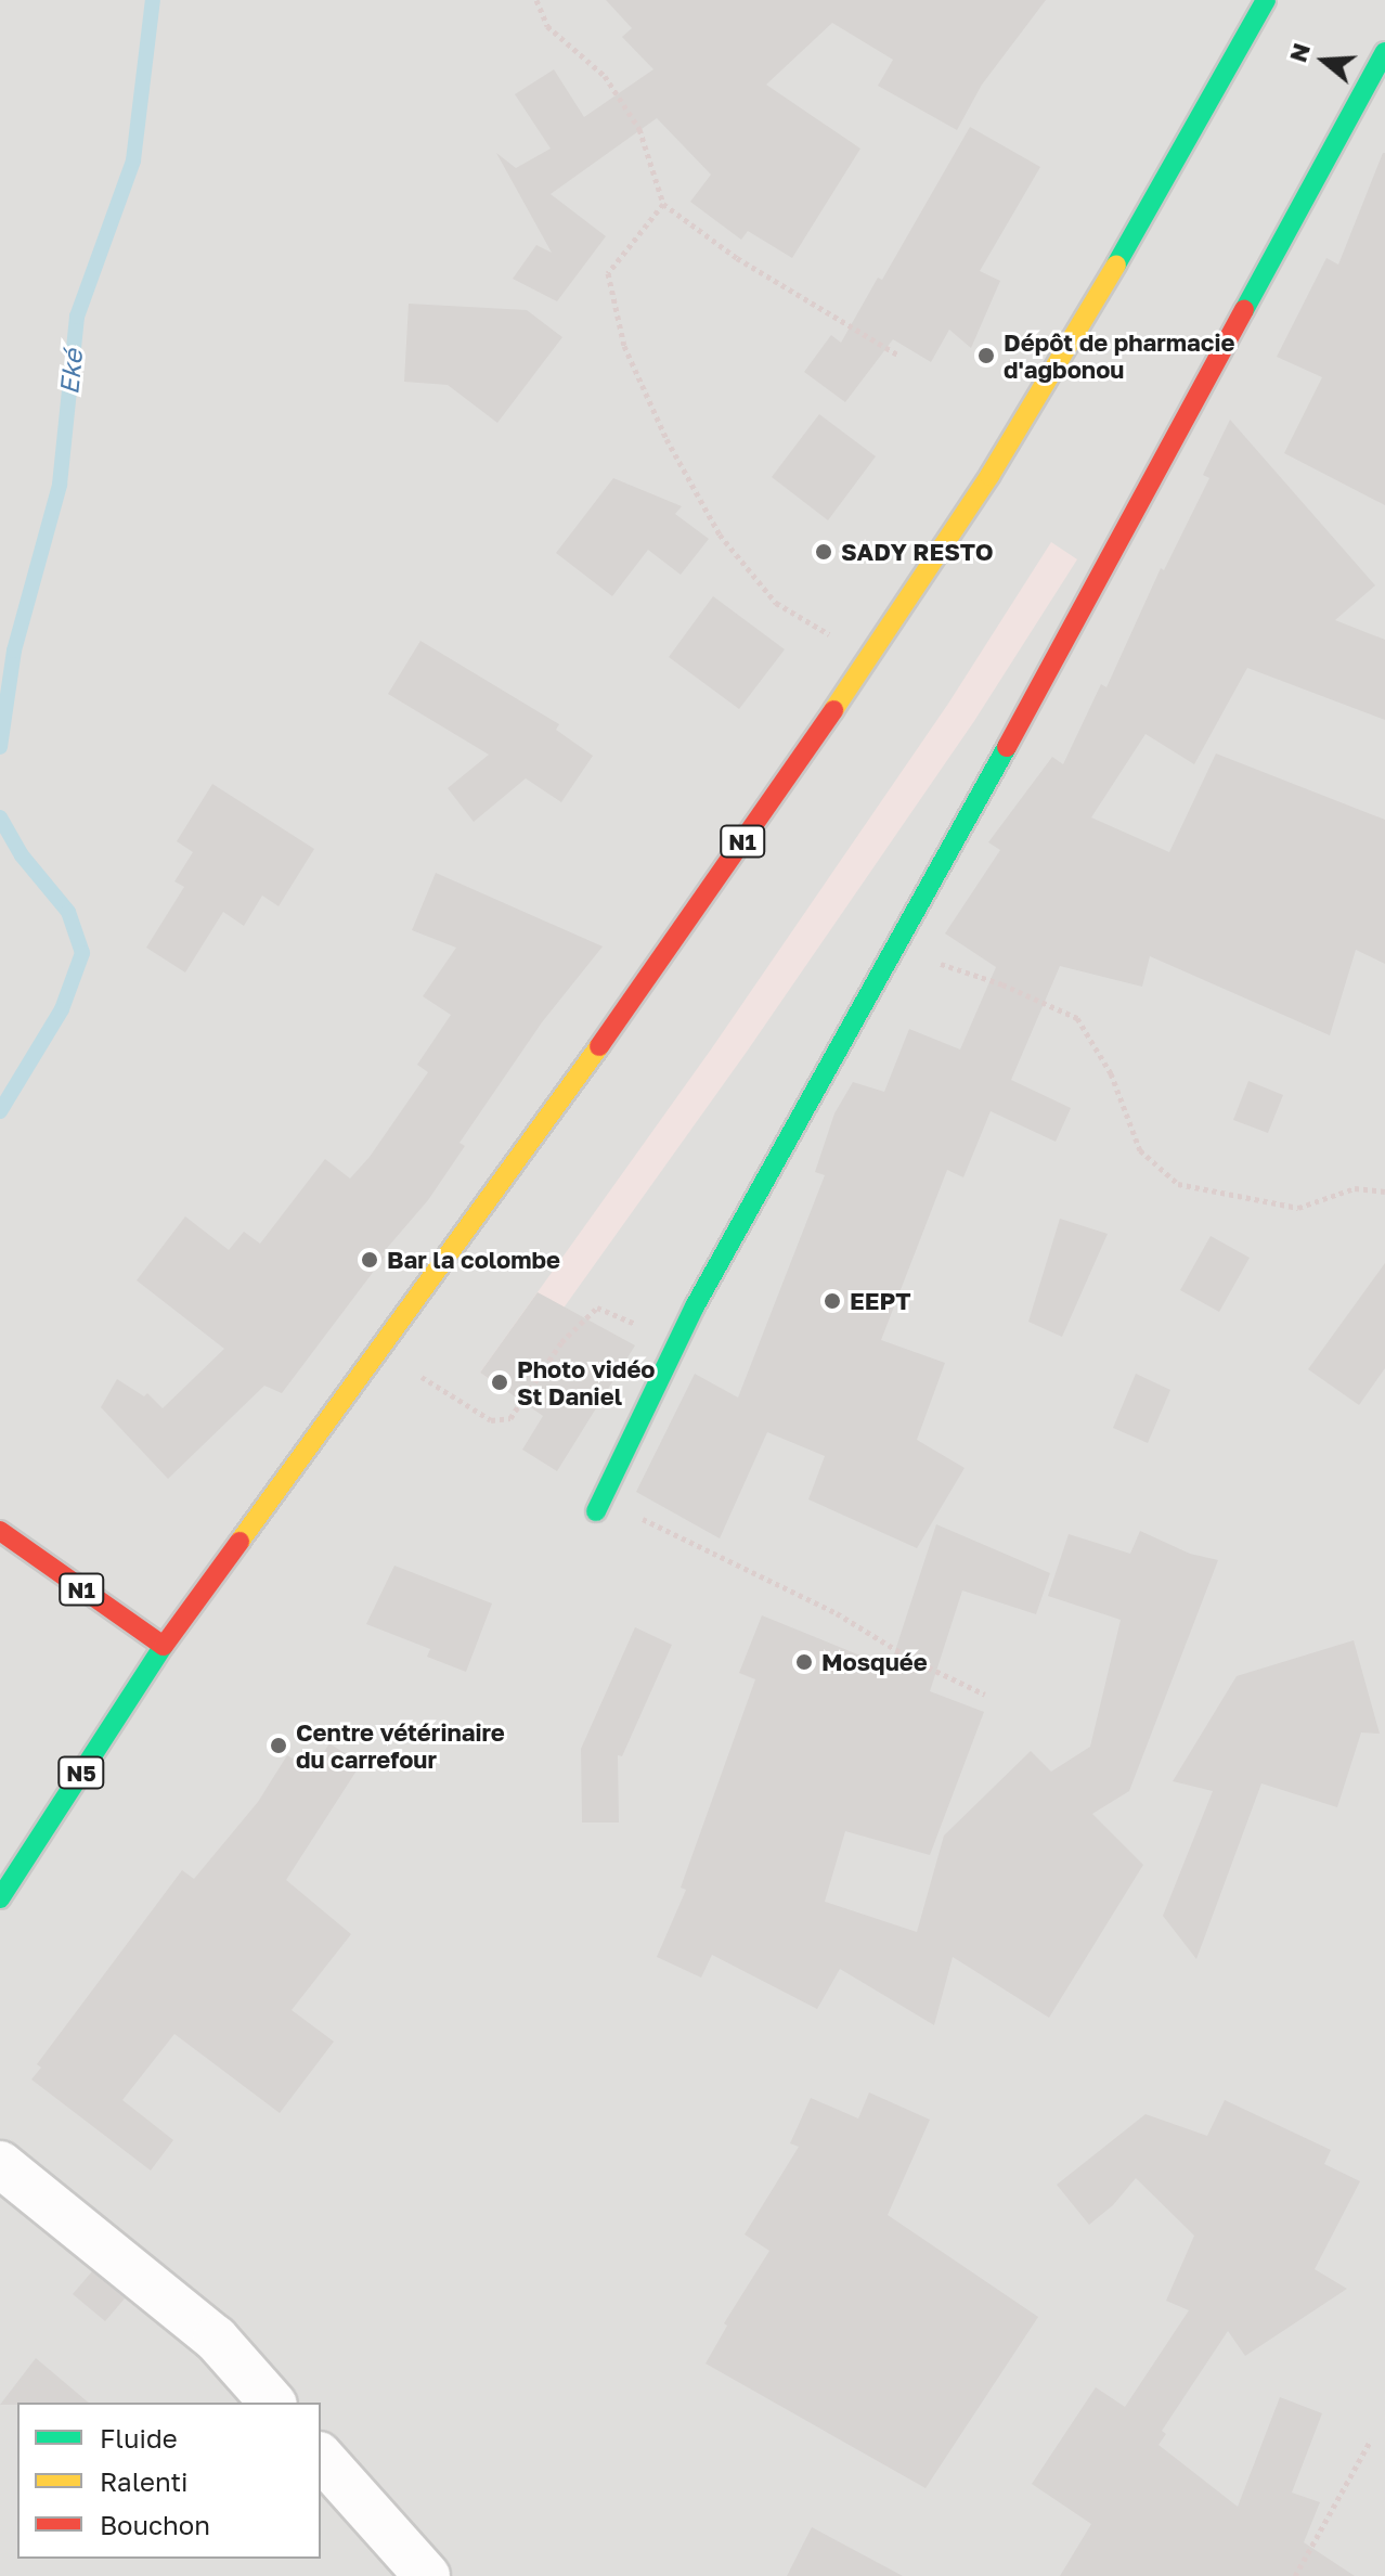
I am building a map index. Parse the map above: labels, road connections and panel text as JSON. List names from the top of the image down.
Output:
{
  "streets": {
    "main road": ["N1", "N5"]
  },
  "crossings": [
    ["N1", "N5"]
  ],
  "water": ["Eké"],
  "places": [
    "Dépôt de pharmacie d'agbonou",
    "SADY RESTO",
    "Bar la colombe",
    "EEPT",
    "Photo vidéo St Daniel",
    "Mosquée",
    "Centre vétérinaire du carrefour"
  ],
  "legend": ["Fluide", "Ralenti", "Bouchon"],
  "north": "left"
}
